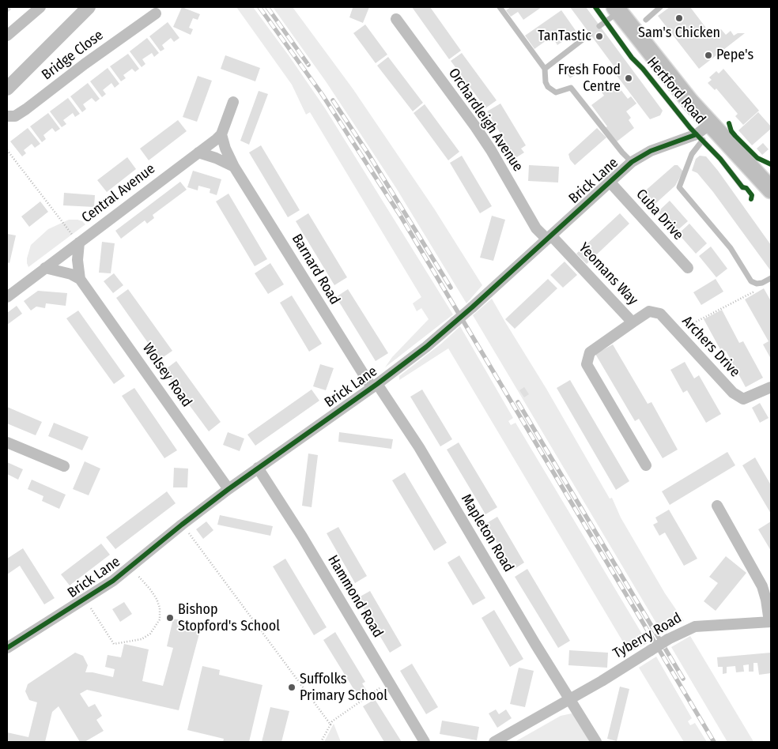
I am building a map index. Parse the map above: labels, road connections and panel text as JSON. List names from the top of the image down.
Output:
{
  "streets": {
    "main road": ["Hertford Road"],
    "street": [
      "Bridge Close",
      "Orchardleigh Avenue",
      "Brick Lane",
      "Central Avenue",
      "Cuba Drive",
      "Barnard Road",
      "Yeomans Way",
      "Archers Drive",
      "Wolsey Road",
      "Mapleton Road",
      "Hammond Road",
      "Tyberry Road"
    ]
  },
  "crossings": [
    ["Hertford Road", "Brick Lane"],
    ["Orchardleigh Avenue", "Brick Lane"],
    ["Orchardleigh Avenue", "Yeomans Way"],
    ["Brick Lane", "Cuba Drive"],
    ["Brick Lane", "Barnard Road"],
    ["Brick Lane", "Yeomans Way"],
    ["Brick Lane", "Wolsey Road"],
    ["Brick Lane", "Mapleton Road"],
    ["Brick Lane", "Hammond Road"],
    ["Central Avenue", "Barnard Road"],
    ["Central Avenue", "Wolsey Road"],
    ["Barnard Road", "Mapleton Road"],
    ["Yeomans Way", "Archers Drive"],
    ["Mapleton Road", "Tyberry Road"]
  ],
  "places": [
    "Sam's Chicken",
    "TanTastic",
    "Pepe's",
    "Fresh Food Centre",
    "Bishop Stopford's School",
    "Suffolks Primary School"
  ]
}
